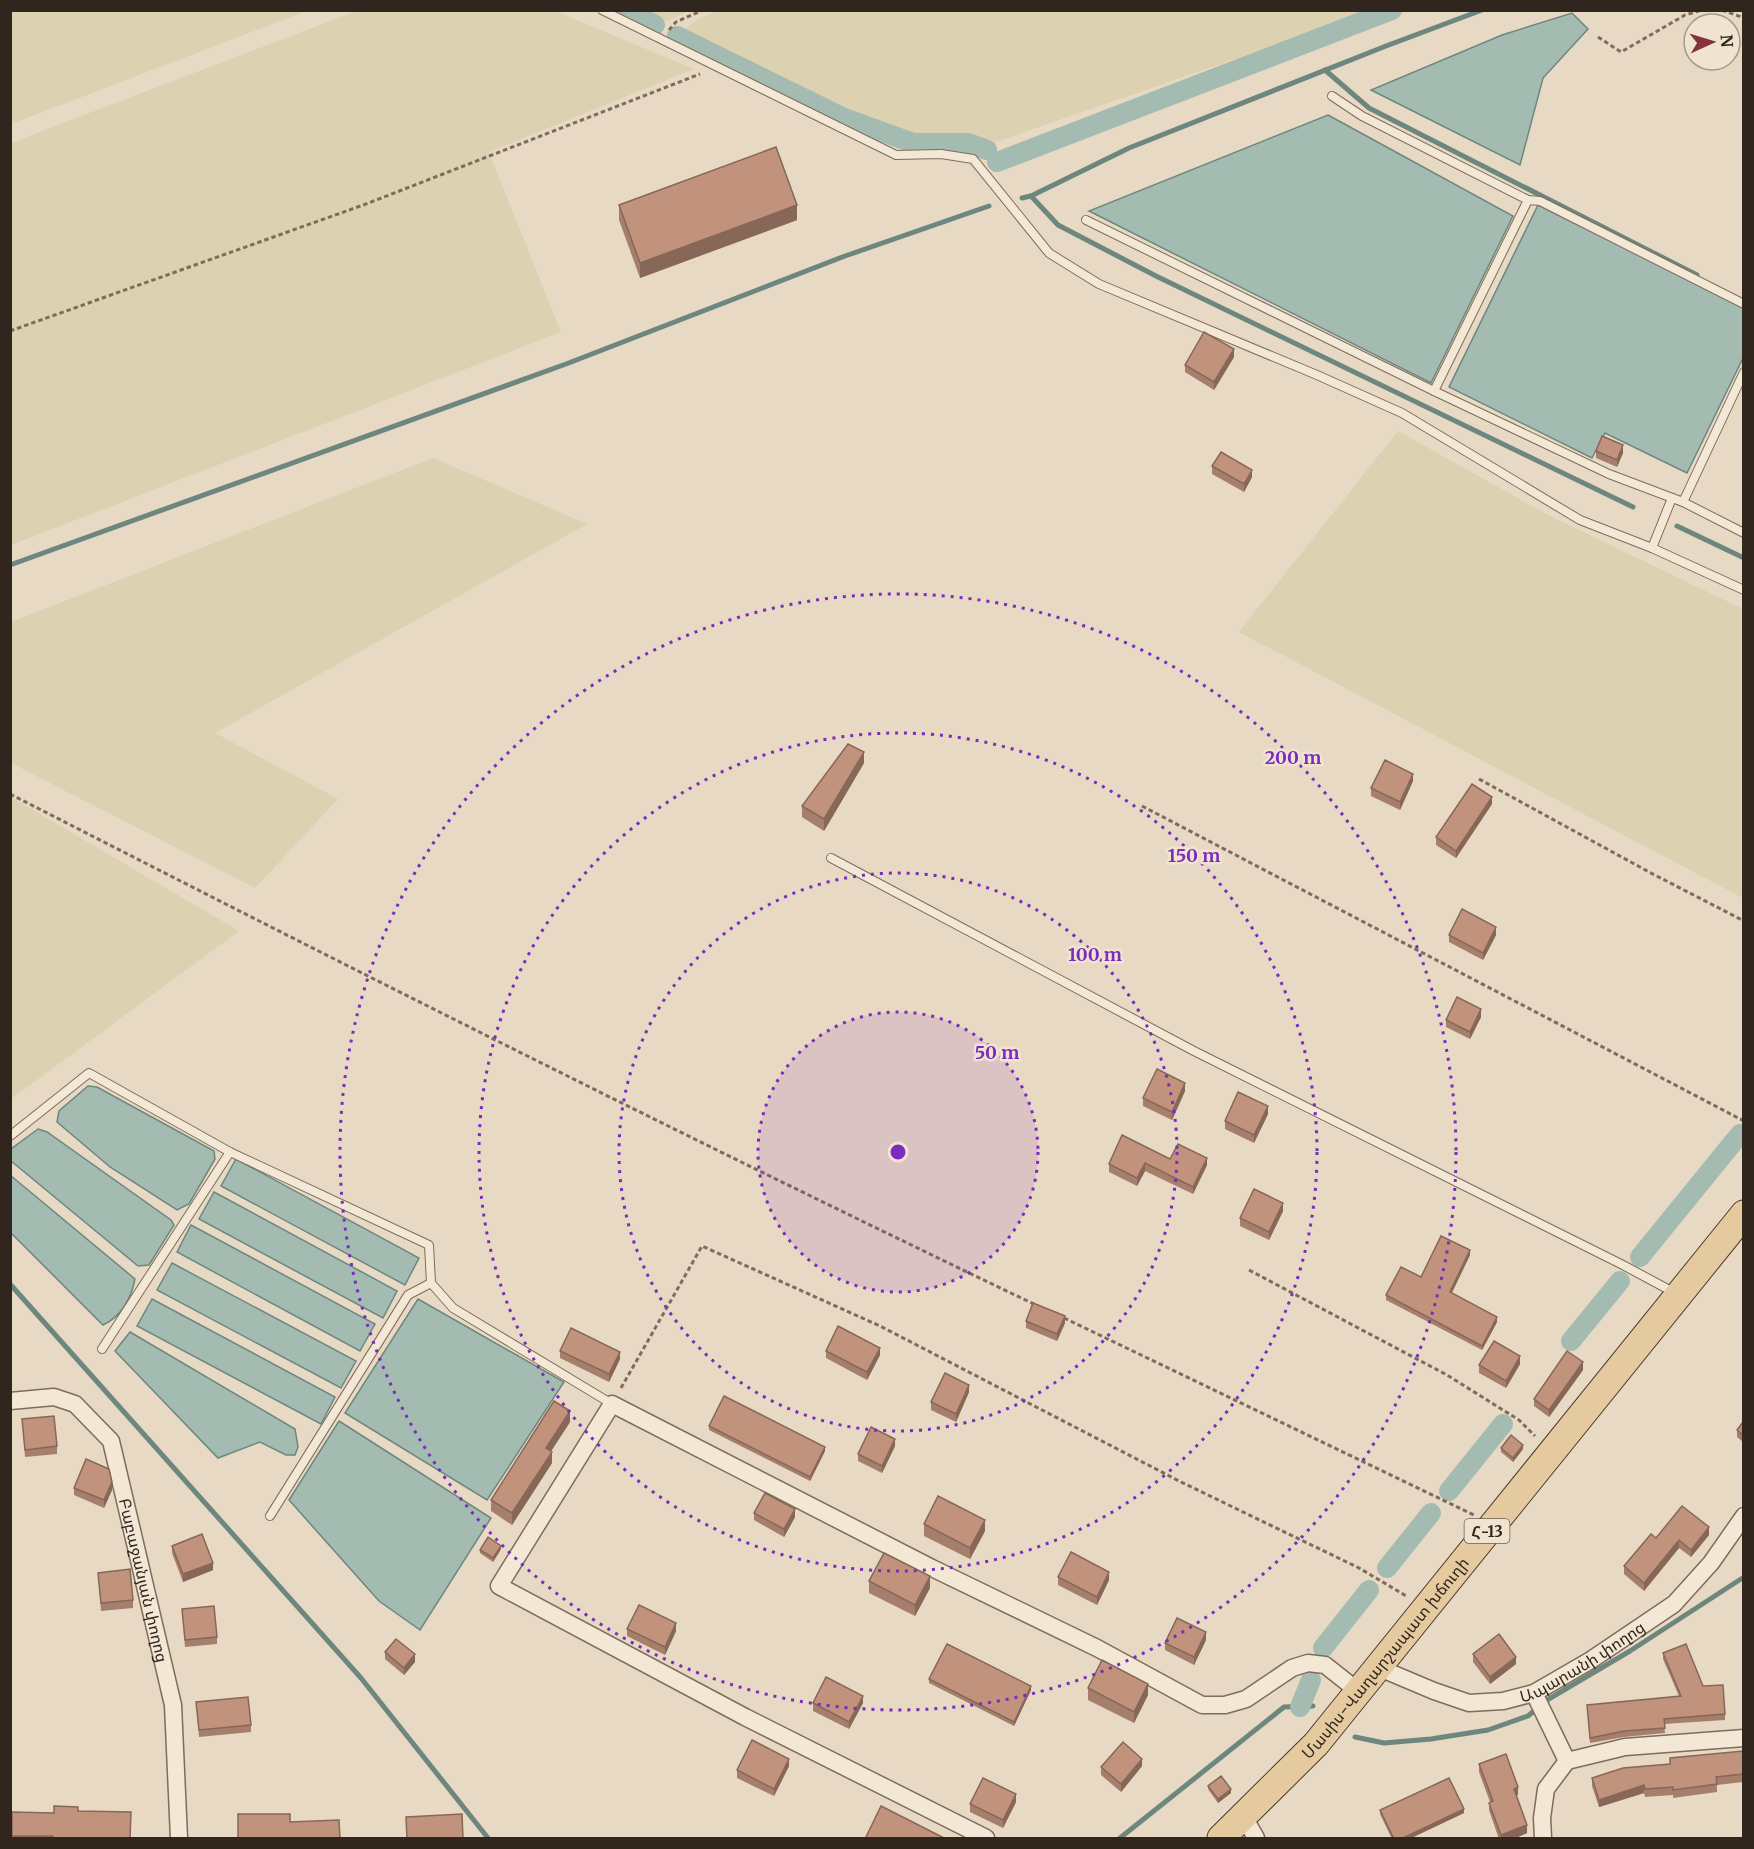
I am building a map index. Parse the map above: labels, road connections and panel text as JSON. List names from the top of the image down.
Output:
{
  "streets": {
    "main road": ["Հ-13", "Մասիս-Վաղարշապատ խճուղի"],
    "street": ["Բաբաջանյան փողոց", "Ապարանի փողոց"]
  },
  "crossings": [
    ["Մասիս-Վաղարշապատ խճուղի", "Ապարանի փողոց"]
  ],
  "north": "right",
  "rings": [
    "200 m",
    "150 m",
    "100 m",
    "50 m"
  ]
}
